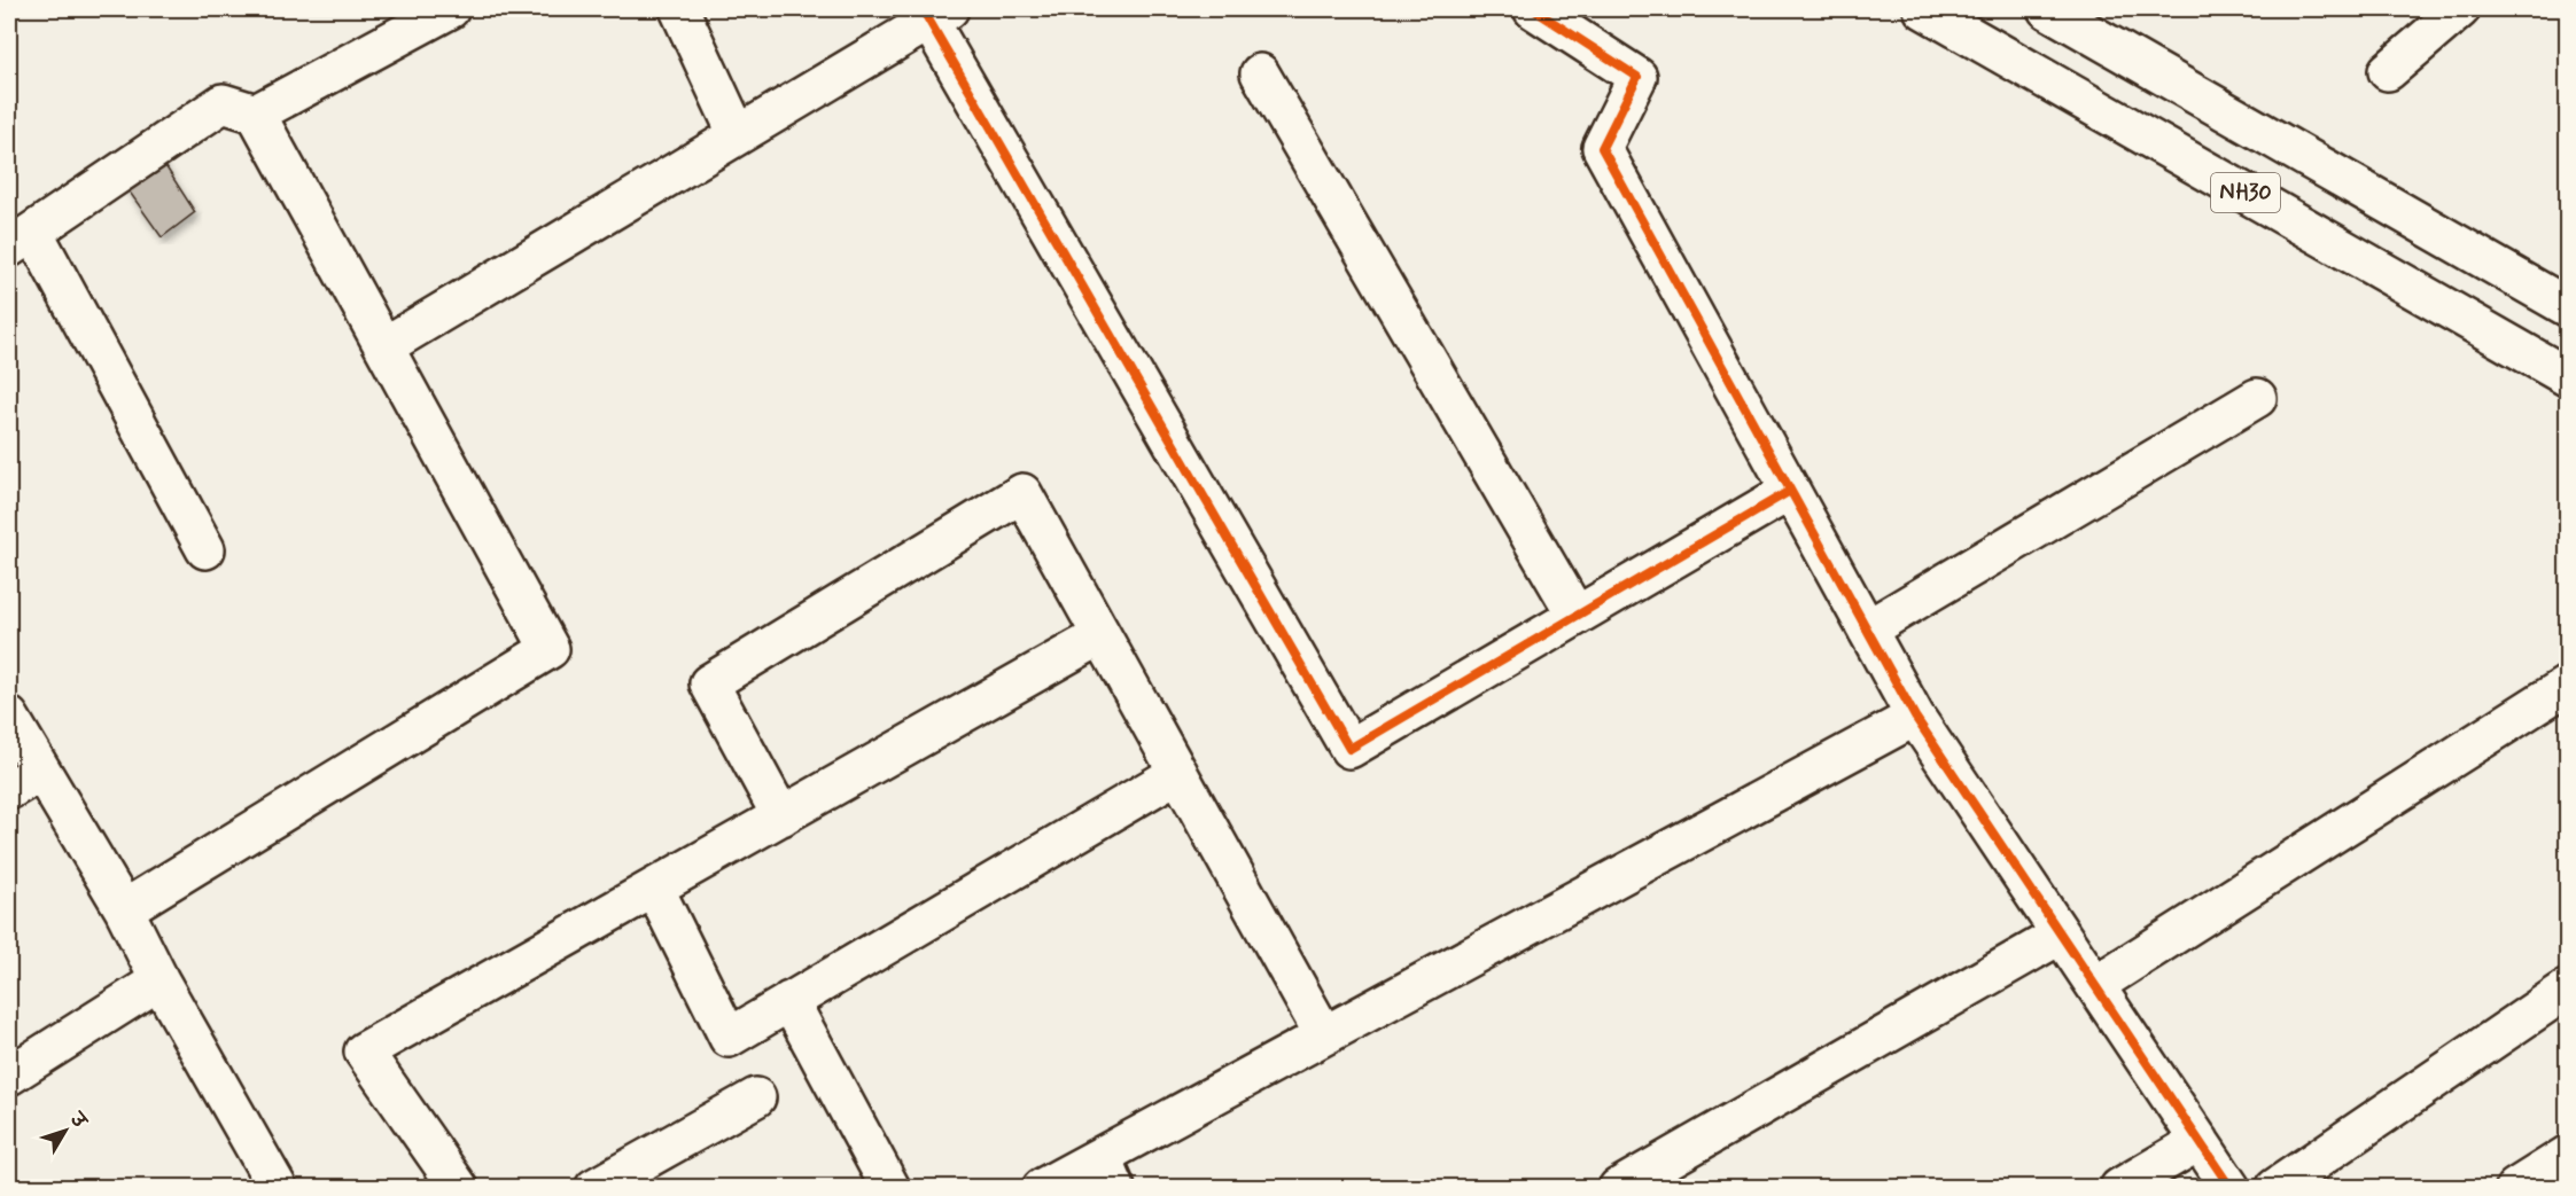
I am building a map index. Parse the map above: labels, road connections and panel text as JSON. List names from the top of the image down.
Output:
{
  "streets": {
    "main road": ["NH30"]
  },
  "north": "top right"
}
